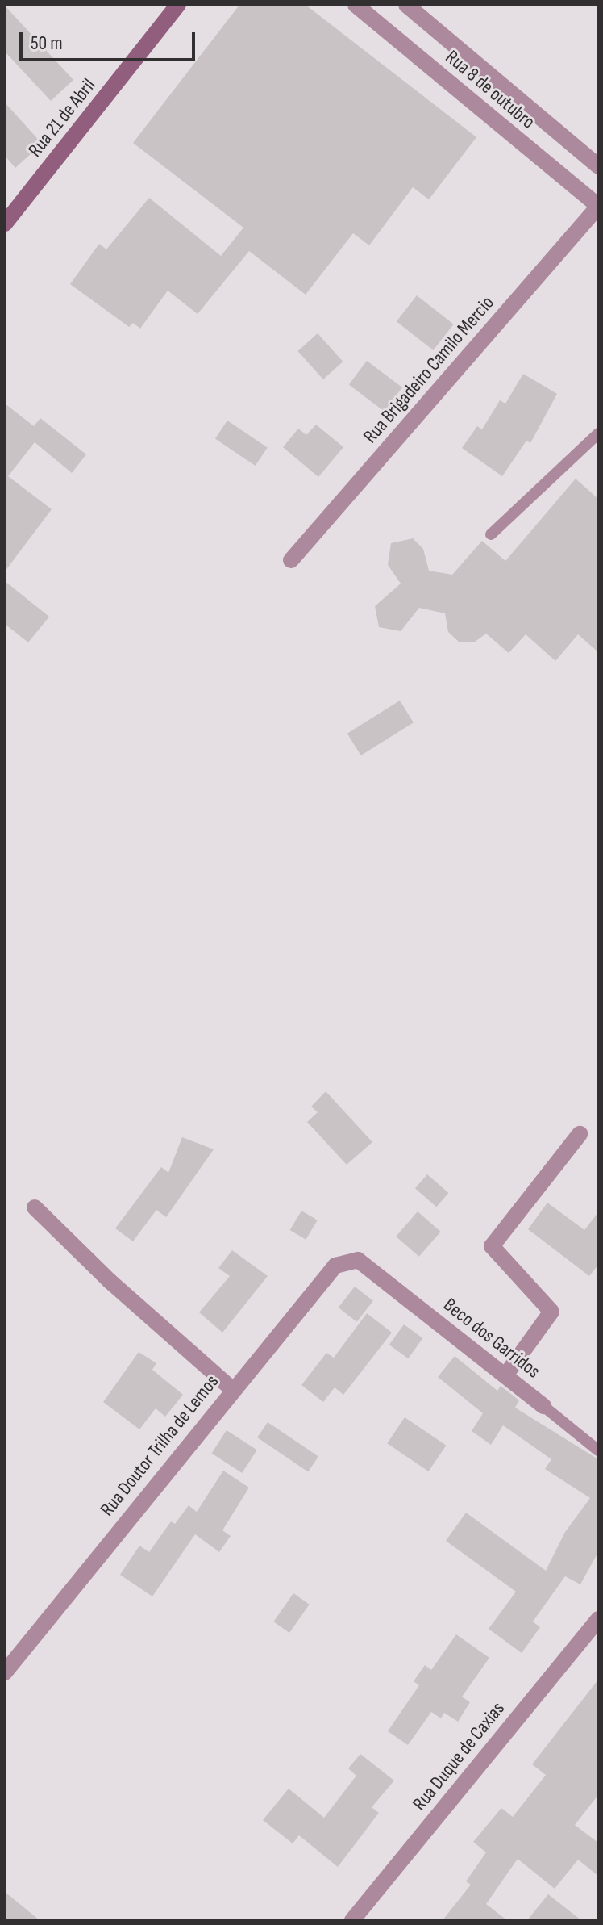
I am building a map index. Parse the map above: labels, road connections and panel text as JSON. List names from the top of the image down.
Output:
{
  "streets": {
    "street": [
      "Rua 8 de outubro",
      "Rua 21 de Abril",
      "Rua Brigadeiro Camilo Mercio",
      "Beco dos Garridos",
      "Rua Doutor Trilha de Lemos",
      "Rua Duque de Caxias"
    ]
  },
  "crossings": [
    ["Rua 8 de outubro", "Rua Brigadeiro Camilo Mercio"],
    ["Beco dos Garridos", "Rua Doutor Trilha de Lemos"]
  ],
  "scale_bar": "50 m"
}
